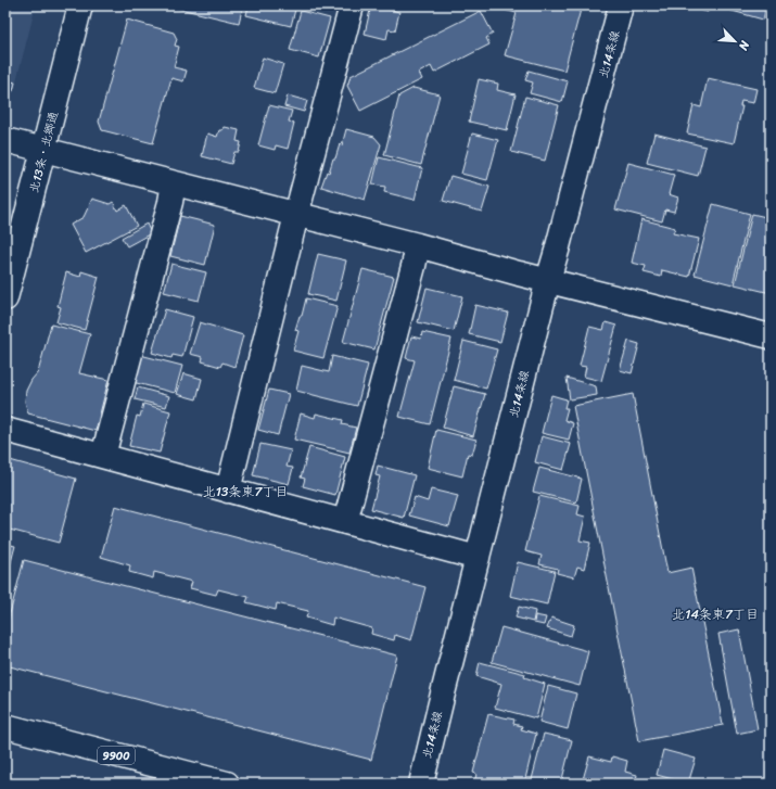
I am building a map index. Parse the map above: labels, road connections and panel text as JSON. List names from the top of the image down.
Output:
{
  "streets": {
    "street": ["北14条線", "北13条・北郷通", "9900"]
  },
  "districts": ["北13条東7丁目", "北14条東7丁目"],
  "north": "bottom right"
}
